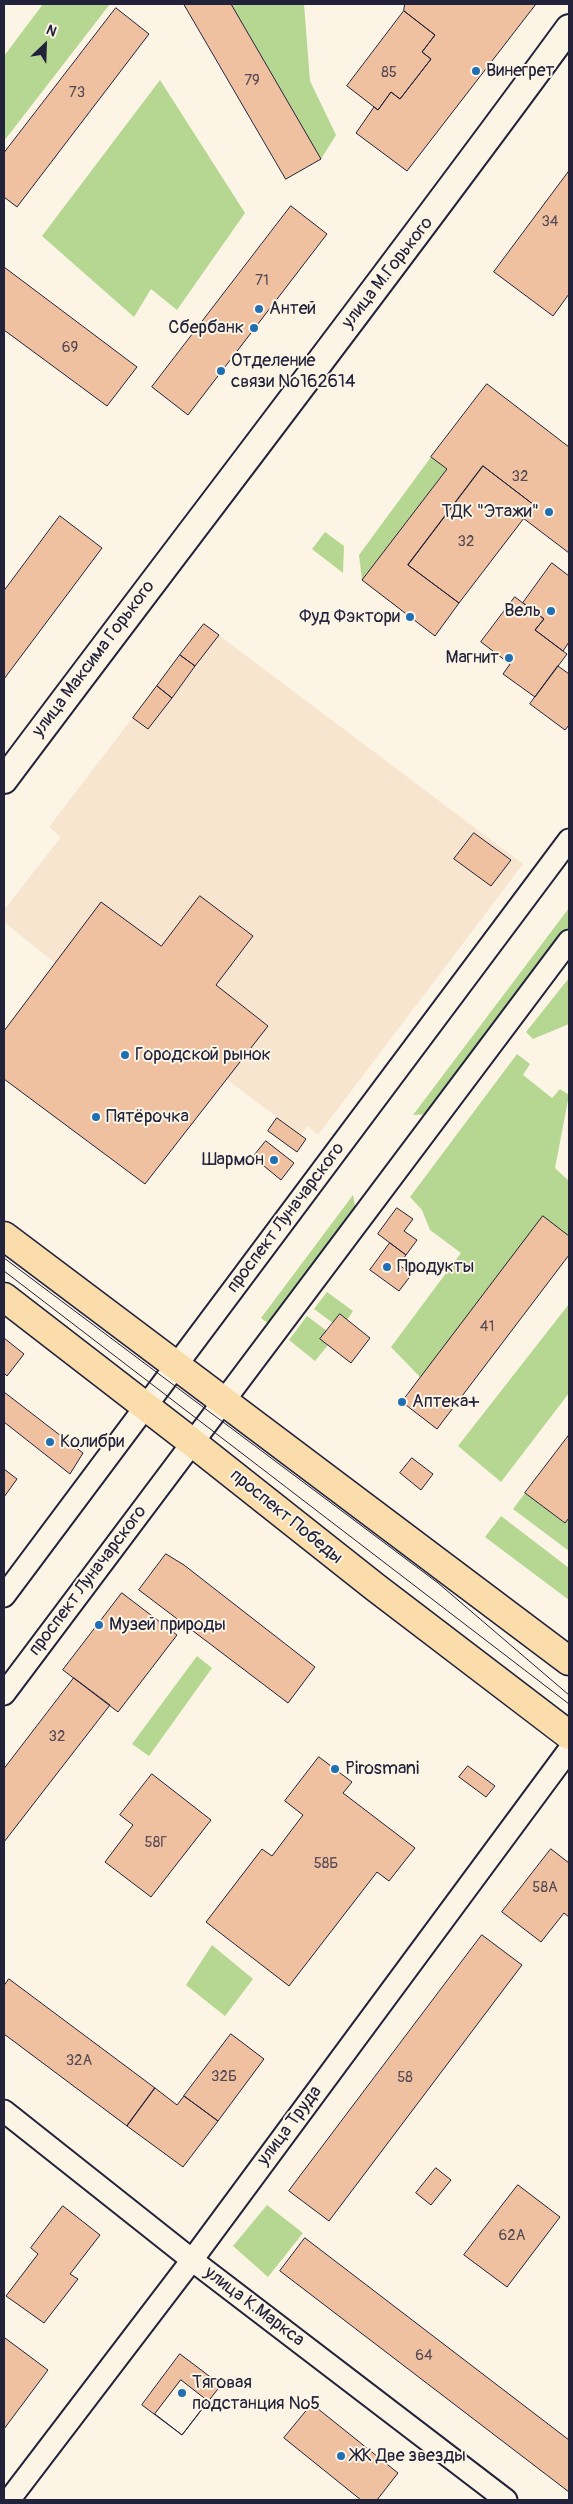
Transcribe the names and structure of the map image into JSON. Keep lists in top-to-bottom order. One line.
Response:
{"streets":{"main road":["проспект Победы"],"street":["улица М.Горького","улица Максима Горького","проспект Луначарского","улица Труда","улица К.Маркса"]},"crossings":[["улица М.Горького","улица Максима Горького"],["проспект Луначарского","проспект Победы"],["улица Труда","улица К.Маркса"]],"places":["Винегрет","Антей","Сбербанк","Отделение связи №162614","ТДК \"Этажи\"","Вель","Фуд Фэктори","Магнит","Городской рынок","Пятёрочка","Шармон","Продукты","Аптека+","Колибри","Музей природы","Pirosmani","Тяговая подстанция №5","ЖК Две звезды"],"house_numbers":["85","79","73","34","71","69","32","32","41","32","58Г","58Б","58А","32А","32Б","58","62А","64"],"north":"top right"}
